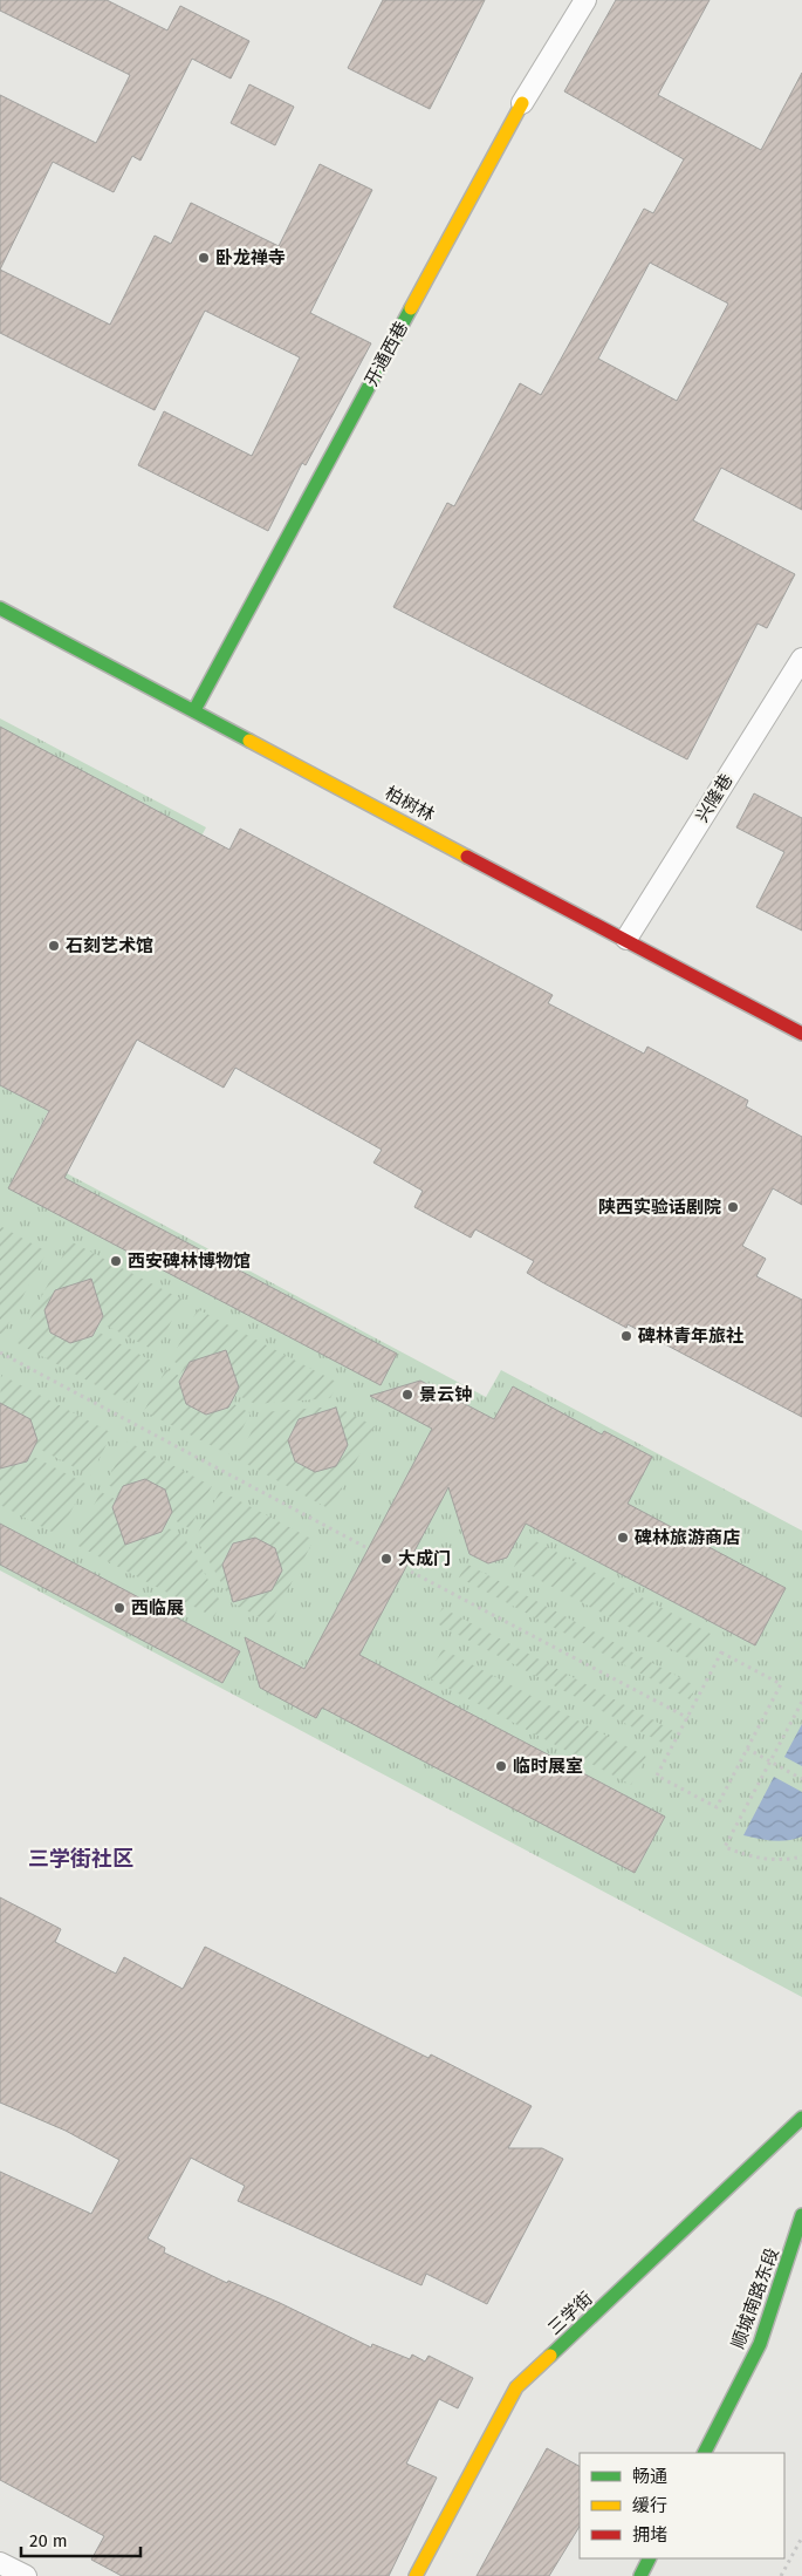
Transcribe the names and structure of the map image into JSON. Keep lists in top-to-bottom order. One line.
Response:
{"streets":{"street":["开通西巷","柏树林","顺城南路东段","三学街"],"lane":["兴隆巷"]},"crossings":[["开通西巷","柏树林"],["兴隆巷","柏树林"]],"districts":["三学街社区"],"places":["卧龙禅寺","石刻艺术馆","陕西实验话剧院","西安碑林博物馆","碑林青年旅社","景云钟","碑林旅游商店","大成门","西临展","临时展室"],"legend":["畅通","缓行","拥堵"],"scale_bar":"20 m"}
